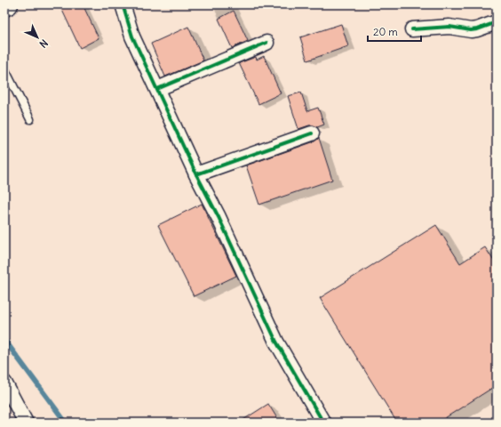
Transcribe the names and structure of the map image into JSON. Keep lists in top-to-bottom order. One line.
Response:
{"scale_bar":"20 m","north":"bottom right"}
